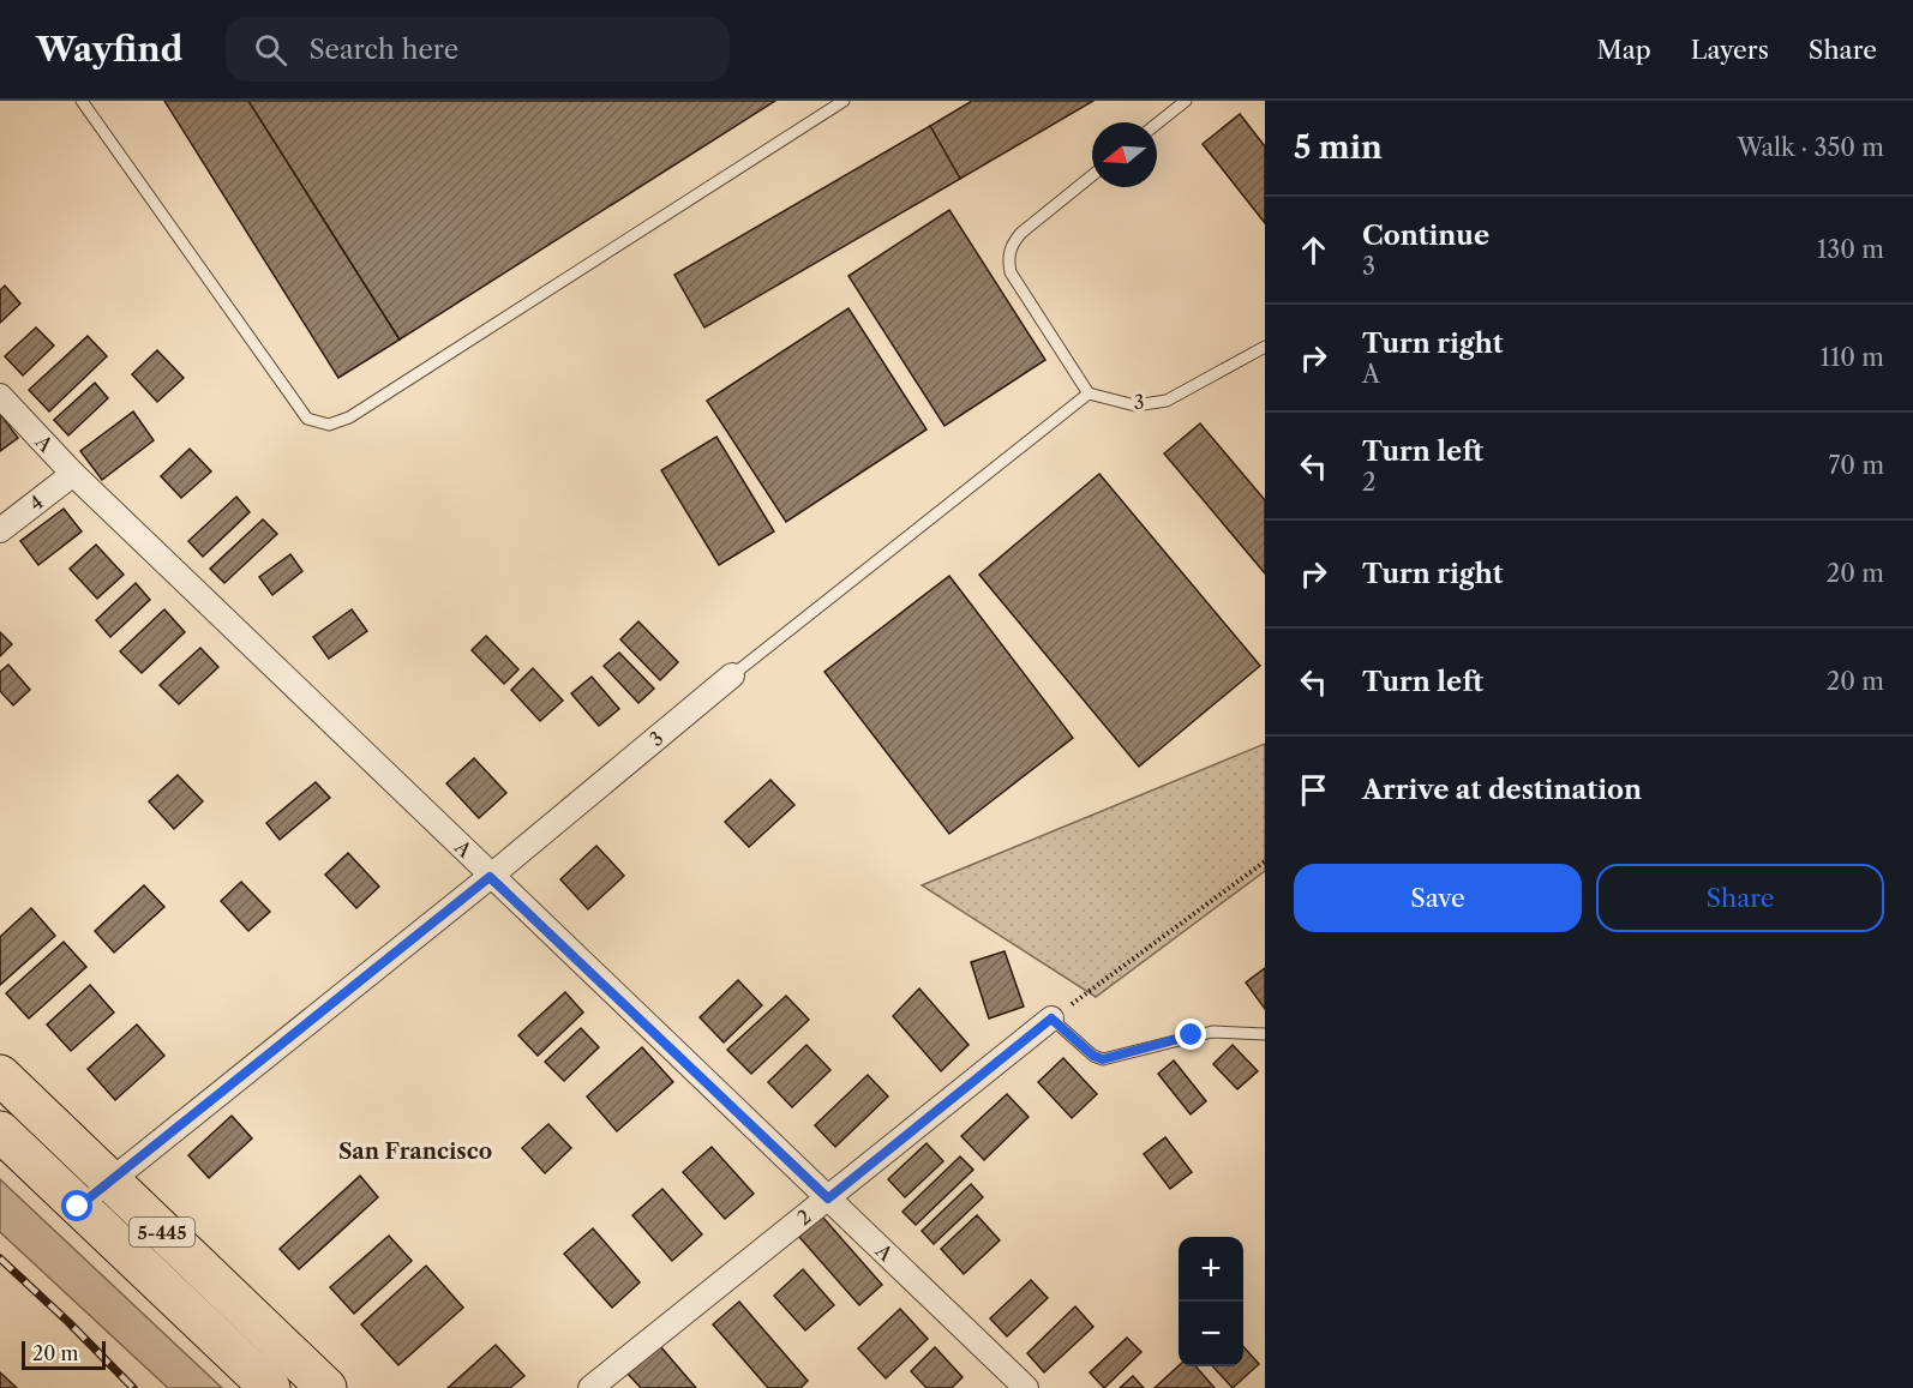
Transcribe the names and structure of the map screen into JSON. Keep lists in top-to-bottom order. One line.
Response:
{"streets":{"highway":["5-445"],"street":["3","A","4","2"]},"crossings":[["3","A"],["3","5-445"],["A","4"],["A","2"]],"districts":["San Francisco"],"scale_bar":"20 m","north":"left","page":{"header":"Wayfind","search":"Search here","nav":["Map","Layers","Share"],"heading":["5 min","Walk · 350 m"],"list":[["Continue","3","130 m"],["Turn right","A","110 m"],["Turn left","2","70 m"],["Turn right","20 m"],["Turn left","20 m"],"Arrive at destination"],"buttons":["Save","Share"],"map_buttons":["+","−"],"scale":"20 m"}}
